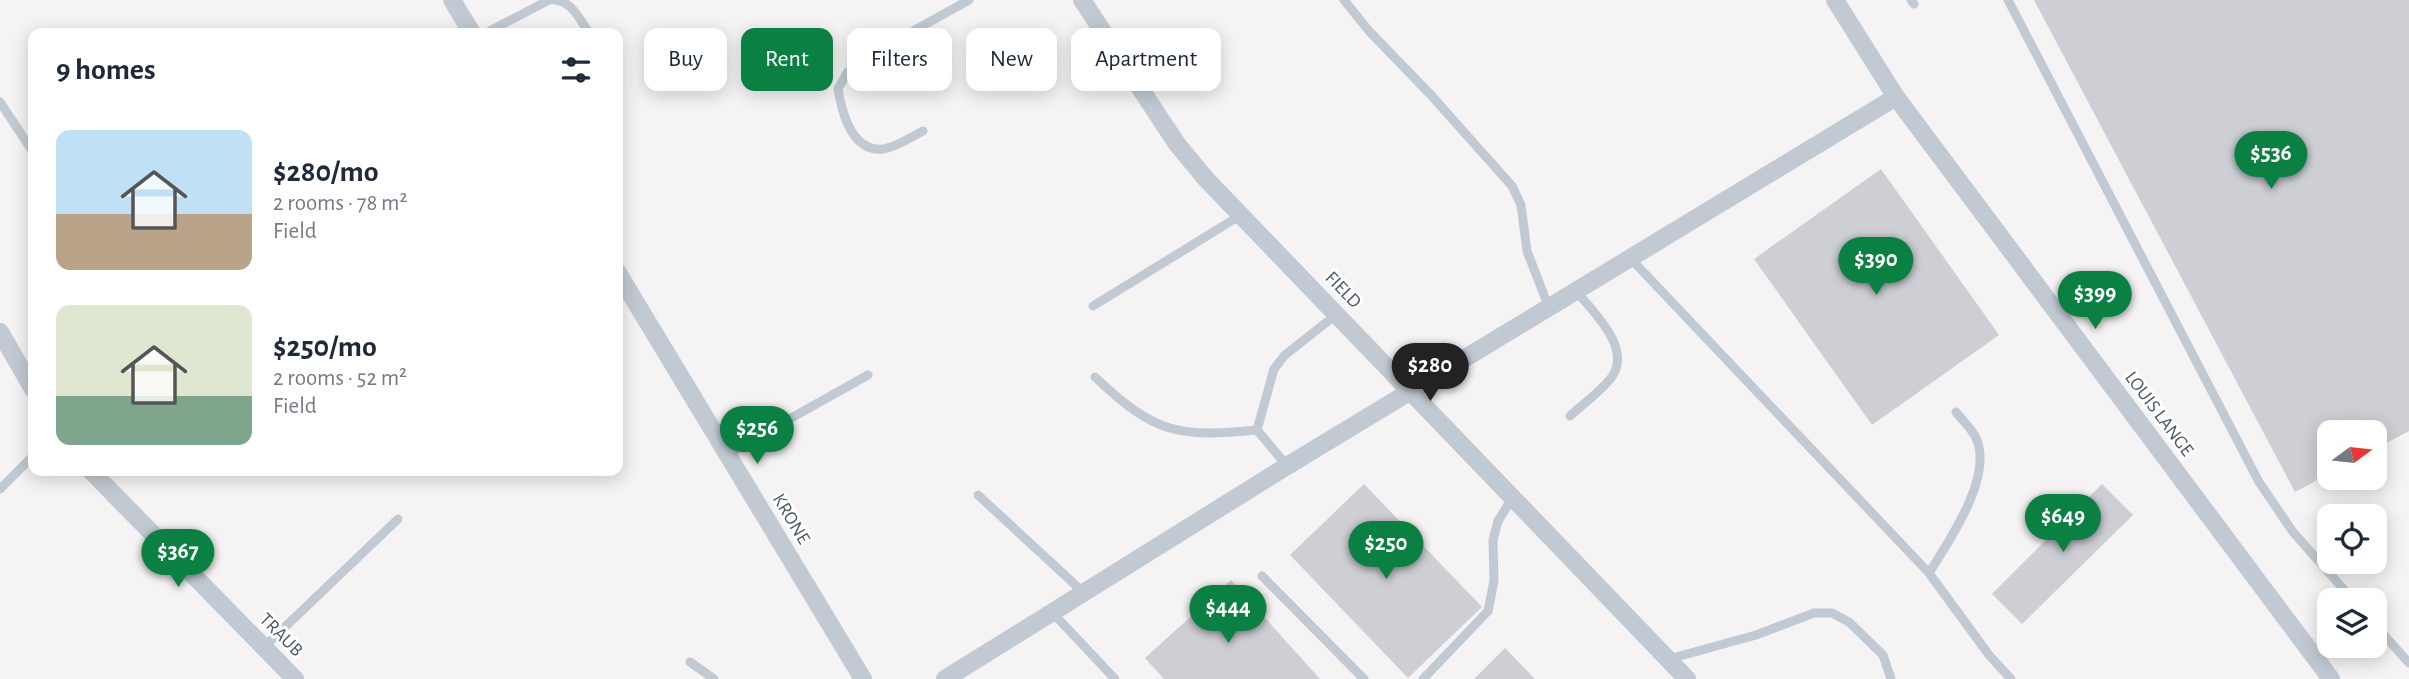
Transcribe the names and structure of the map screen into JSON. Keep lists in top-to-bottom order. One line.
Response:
{"streets":{"street":["FIELD","LOUIS LANGE","KRONE","TRAUB"]},"north":"right","page":{"chip":["Buy","Rent","Filters","New","Apartment"],"heading":"9 homes","list":[{"name":"$280/mo","note":"2 rooms · 78 m² · Field"},{"name":"$250/mo","note":"2 rooms · 52 m² · Field"}],"price":["$536","$390","$399","$280","$256","$649","$250","$367","$444"]}}
